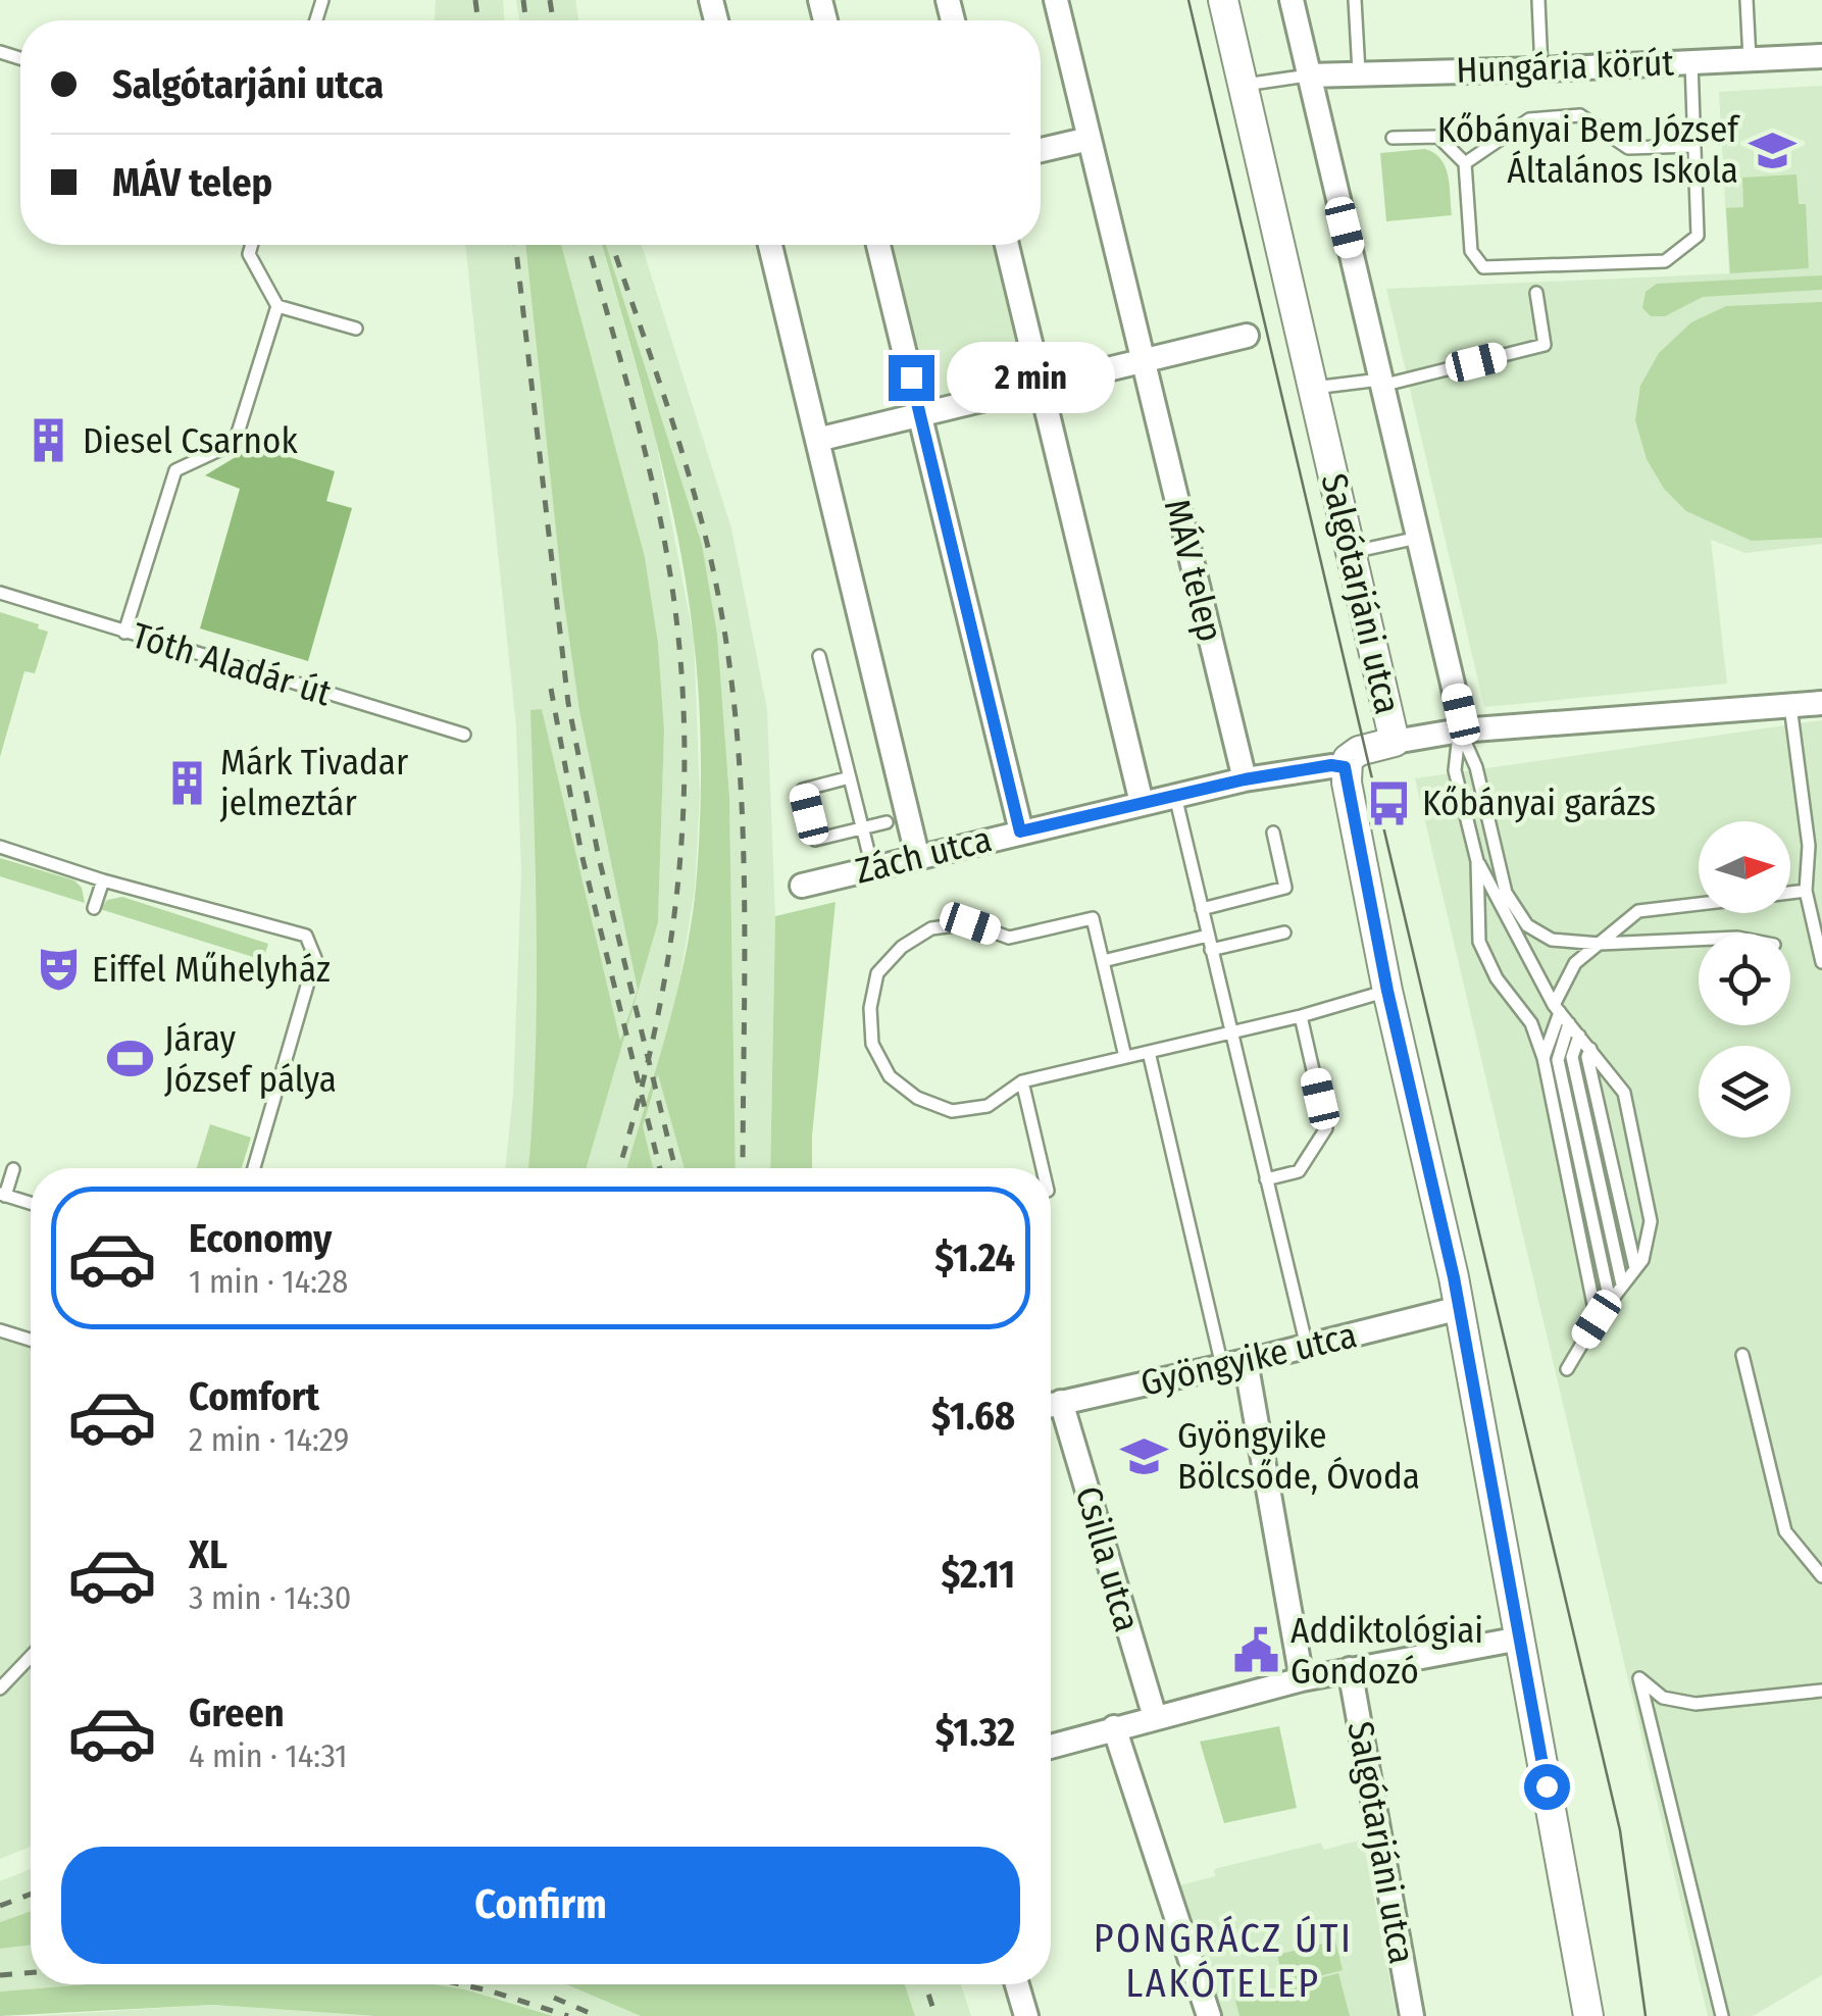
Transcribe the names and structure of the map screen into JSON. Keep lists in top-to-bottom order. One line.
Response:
{"streets":{"street":["Hungária körút","MÁV telep","Salgótarjáni utca","Zách utca","Gyöngyike utca","Csilla utca"],"lane":["Tóth Aladár út"]},"crossings":[["Hungária körút","Salgótarjáni utca"],["MÁV telep","Zách utca"],["Salgótarjáni utca","Zách utca"],["Salgótarjáni utca","Csilla utca"]],"districts":["PONGRÁCZ ÚTI LAKÓTELEP"],"places":{"school or university":["Kőbányai Bem József Általános Iskola","Gyöngyike Bölcsőde, Óvoda"],"building":["Diesel Csarnok","Márk Tivadar jelmeztár"],"bus stop":["Kőbányai garázs"],"theatre":["Eiffel Műhelyház"],"sports":["Járay József pálya"],"public building":["Addiktológiai Gondozó"]},"north":"right","page":{"banner":["Salgótarjáni utca","MÁV telep"],"bubble":"2 min","list":[{"name":"Economy","note":"1 min · 14:28","value":"$1.24"},{"name":"Comfort","note":"2 min · 14:29","value":"$1.68"},{"name":"XL","note":"3 min · 14:30","value":"$2.11"},{"name":"Green","note":"4 min · 14:31","value":"$1.32"}],"buttons":"Confirm"}}
